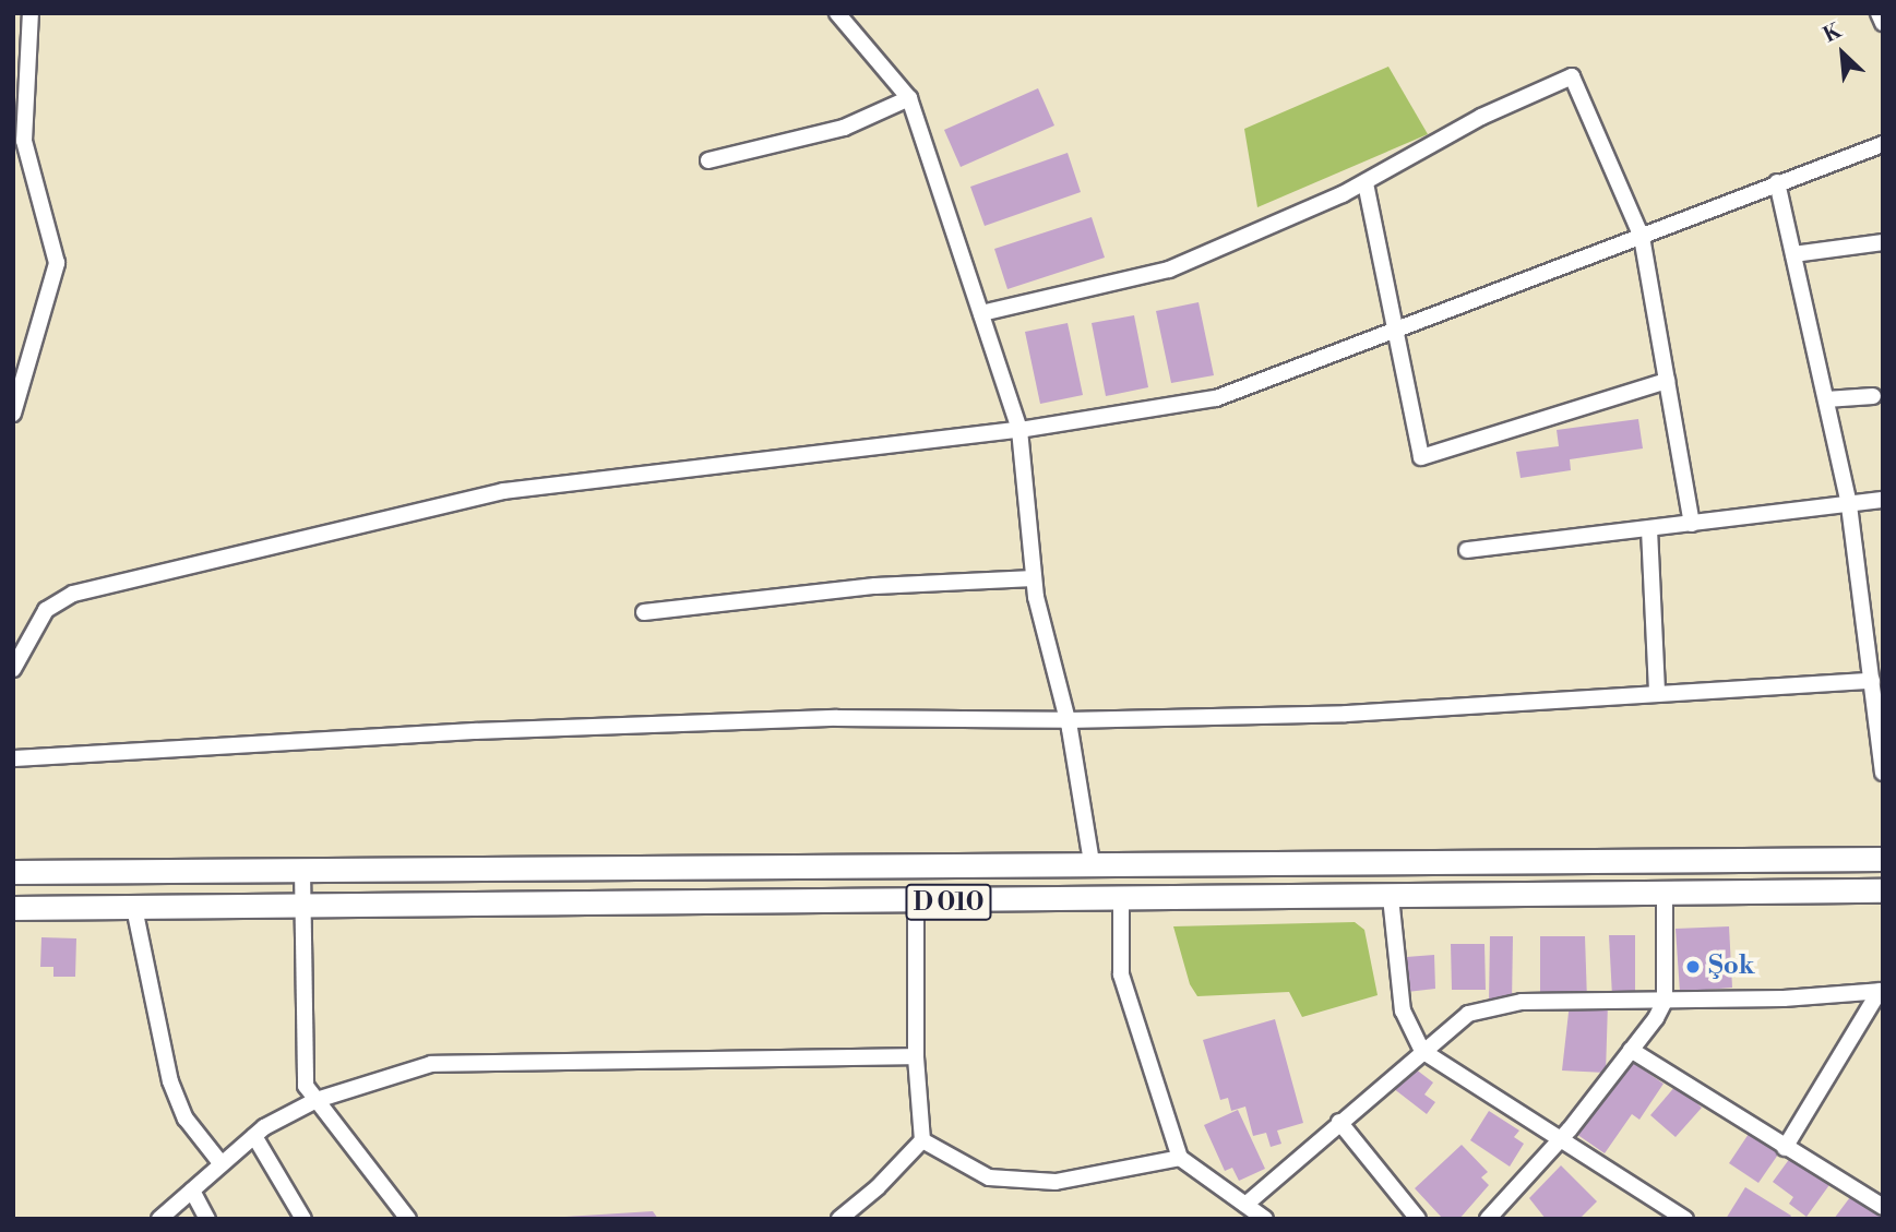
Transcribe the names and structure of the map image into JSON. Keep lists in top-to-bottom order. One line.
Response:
{"streets":{"highway":["D 010"]},"places":["Şok"],"north":"top left"}
